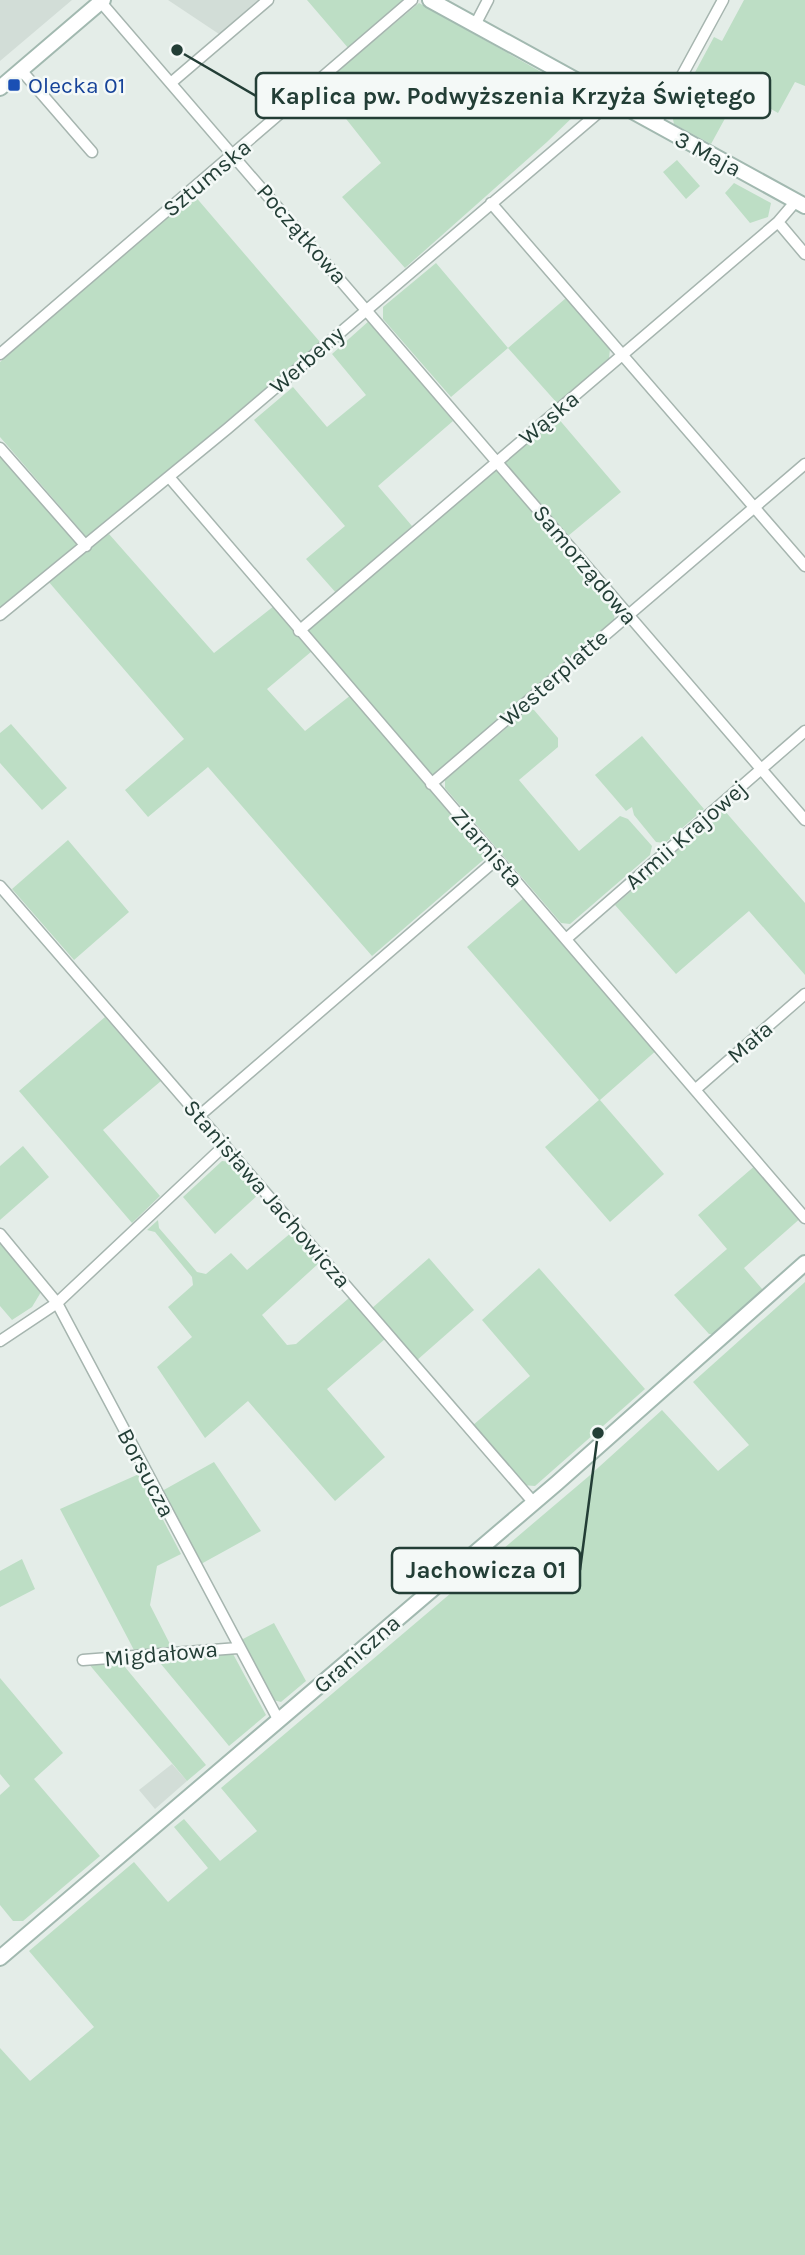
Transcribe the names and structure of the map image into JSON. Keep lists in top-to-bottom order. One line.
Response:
{"streets":{"street":["3 Maja","Sztumska","Początkowa","Werbeny","Wąska","Samorządowa","Westerplatte","Armii Krajowej","Ziarnista","Mała","Stanisława Jachowicza","Borsucza","Migdałowa","Graniczna"]},"crossings":[["3 Maja","Werbeny"],["3 Maja","Wąska"],["Sztumska","Początkowa"],["Początkowa","Werbeny"],["Początkowa","Samorządowa"],["Werbeny","Samorządowa"],["Werbeny","Ziarnista"],["Wąska","Samorządowa"],["Wąska","Ziarnista"],["Samorządowa","Westerplatte"],["Samorządowa","Armii Krajowej"],["Westerplatte","Ziarnista"],["Armii Krajowej","Ziarnista"],["Ziarnista","Mała"],["Stanisława Jachowicza","Graniczna"],["Borsucza","Migdałowa"],["Borsucza","Graniczna"]],"places":{"other":["Kaplica pw. Podwyższenia Krzyża Świętego","Jachowicza 01"],"transit":["Olecka 01"]}}
